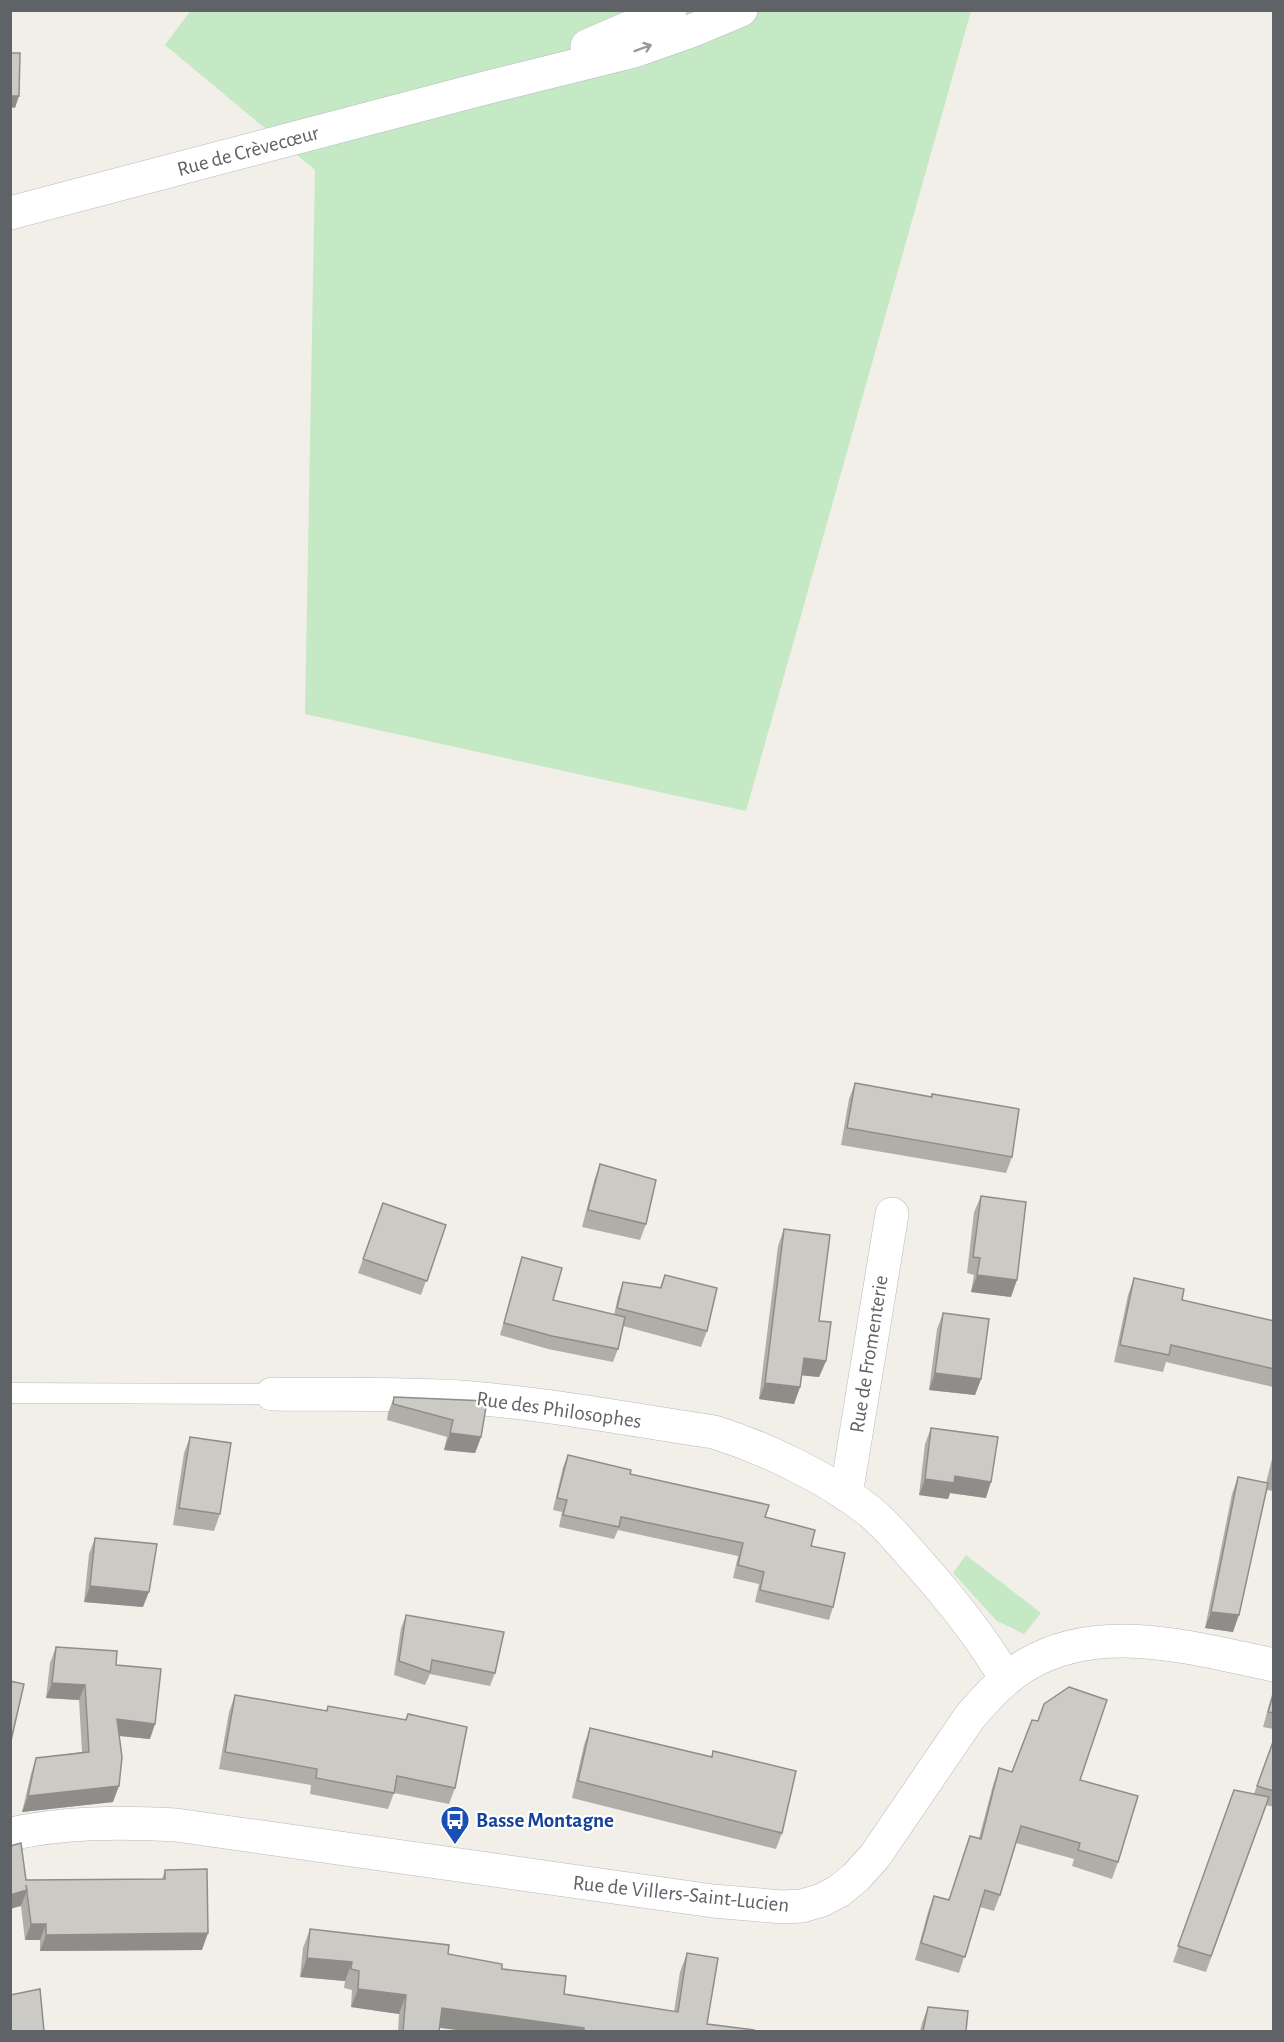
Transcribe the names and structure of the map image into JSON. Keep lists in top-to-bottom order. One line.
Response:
{"streets":{"street":["Rue de Crèvecœur","Rue de Fromenterie","Rue des Philosophes","Rue de Villers-Saint-Lucien"]},"crossings":[["Rue de Fromenterie","Rue des Philosophes"],["Rue des Philosophes","Rue de Villers-Saint-Lucien"]],"places":{"bus stop":["Basse Montagne"]}}
